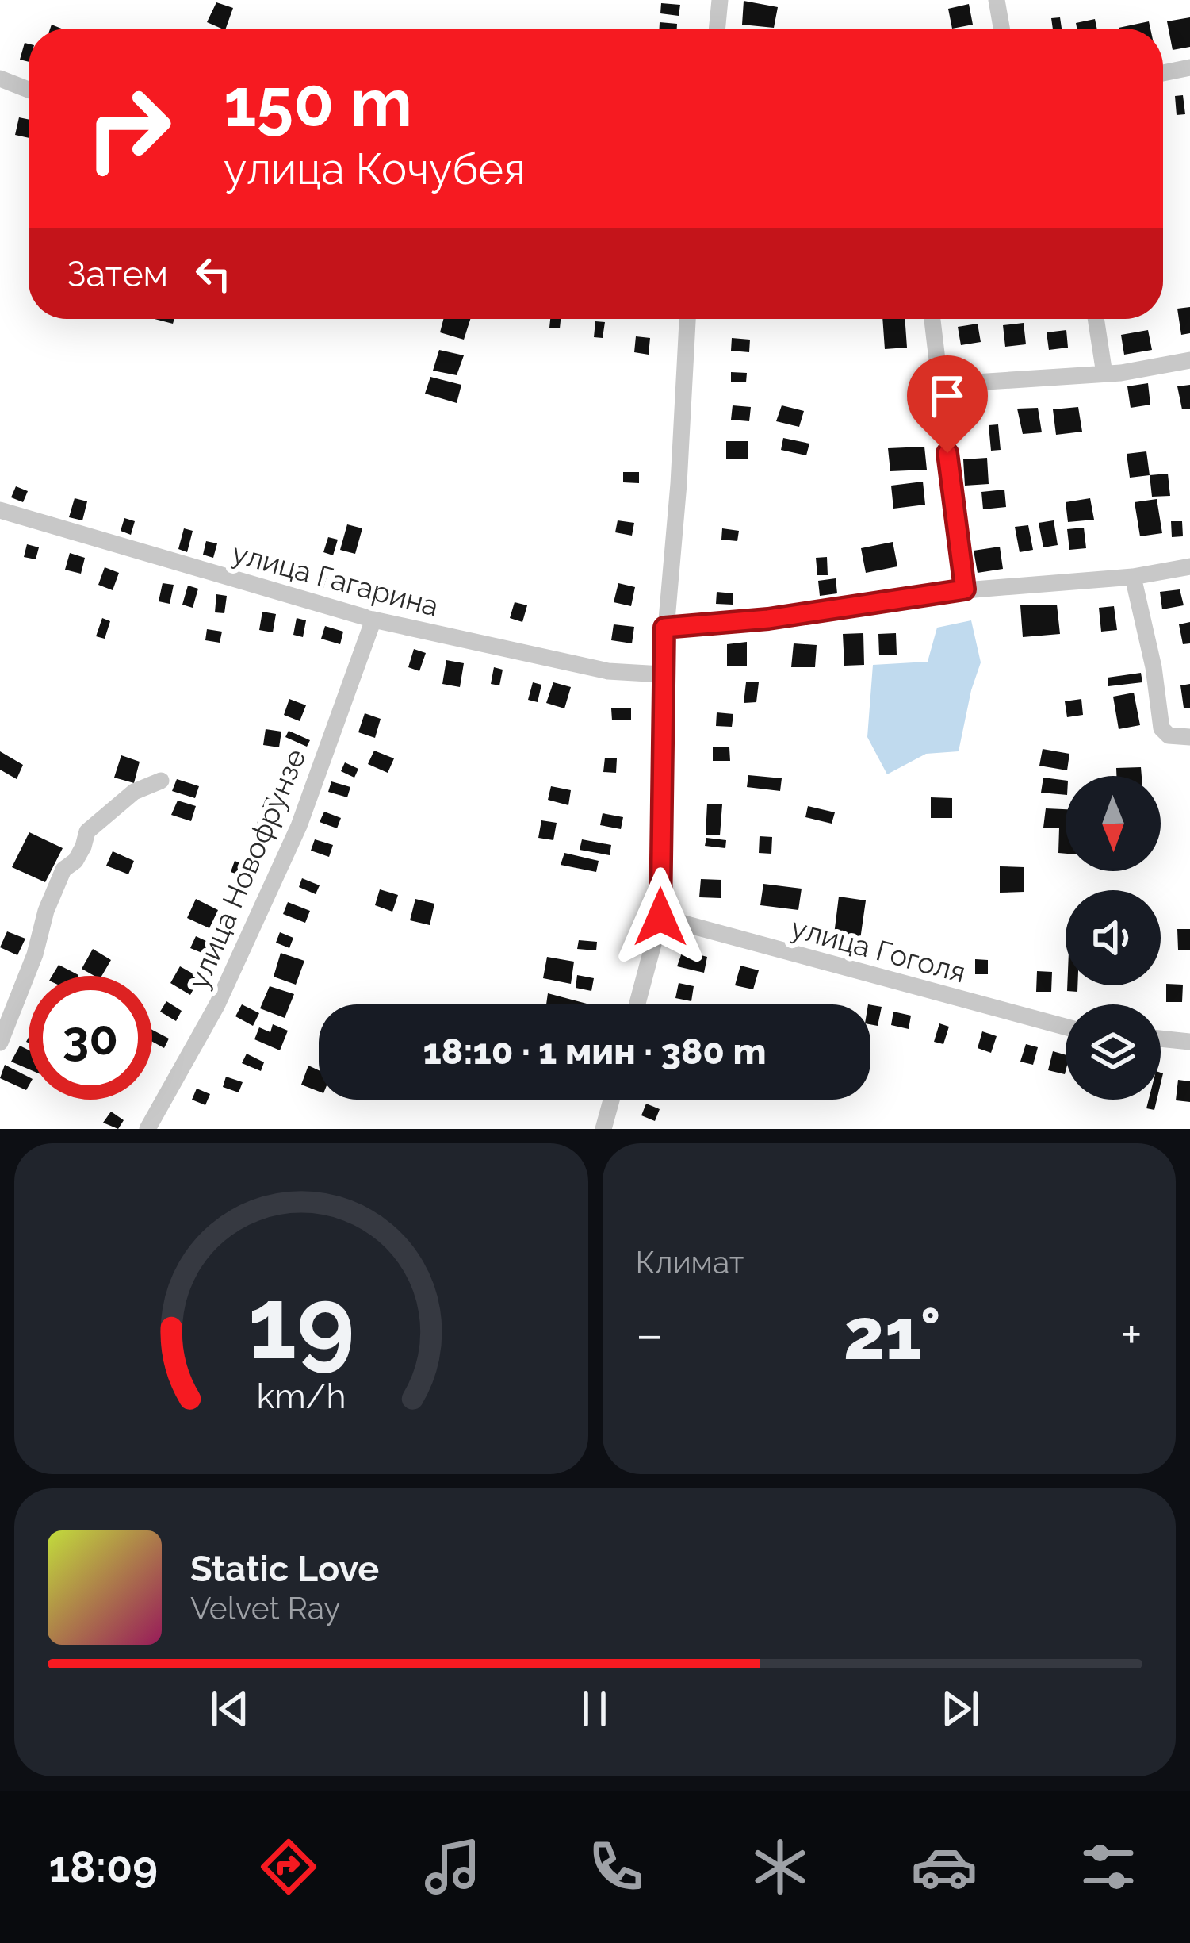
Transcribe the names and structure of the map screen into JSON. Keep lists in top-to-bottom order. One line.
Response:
{"streets":{"street":["улица Гагарина","улица Новофрунзе","улица Гоголя"]},"crossings":[["улица Гагарина","улица Новофрунзе"]],"north":"bottom","page":{"turn":["150 m","улица Кочубея"],"then":"Затем","limit":"30","trip":"18:10 · 1 мин · 380 m","tile":"Климат","heat":["−","21°","+"],"song":["Static Love","Velvet Ray"],"tabs":"18:09","gauge":["19","km/h"]}}
